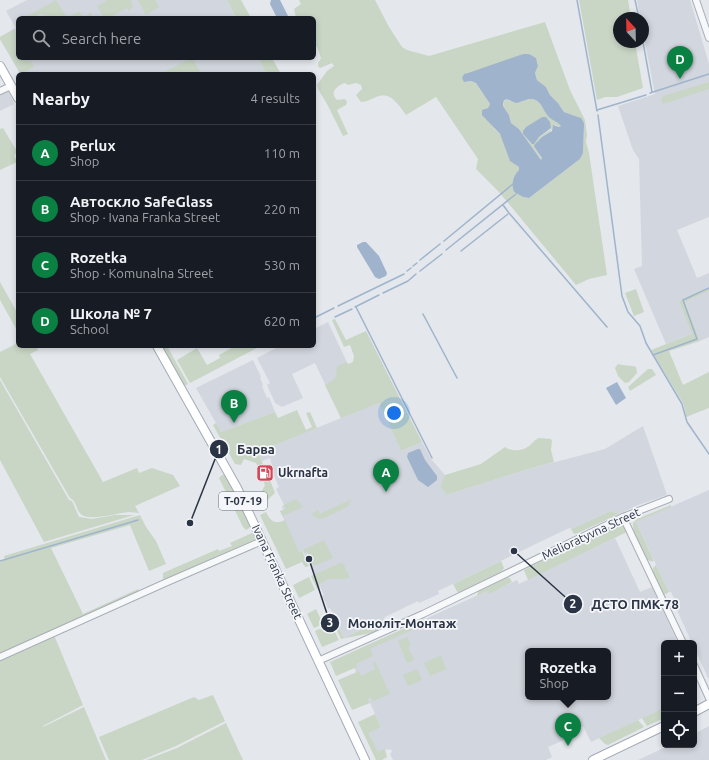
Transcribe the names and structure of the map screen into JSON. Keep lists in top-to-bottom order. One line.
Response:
{"streets":{"main road":["Т-07-19","Ivana Franka Street"],"street":["Melioratyvna Street"]},"crossings":[["Melioratyvna Street","Ivana Franka Street"]],"places":{"fuel station":["Ukrnafta"],"other":["Барва","ДСТО ПМК-78","Моноліт-Монтаж"]},"north":"top","page":{"search":"Search here","pins":["D","B","A","C"],"heading":["Nearby","4 results"],"list":[{"mark":"A","name":"Perlux","note":"Shop","value":"110 m"},{"mark":"B","name":"Автоскло SafeGlass","note":"Shop · Ivana Franka Street","value":"220 m"},{"mark":"C","name":"Rozetka","note":"Shop · Komunalna Street","value":"530 m"},{"mark":"D","name":"Школа № 7","note":"School","value":"620 m"}],"map_buttons":["+","−"],"popup":["Rozetka","Shop"]}}
